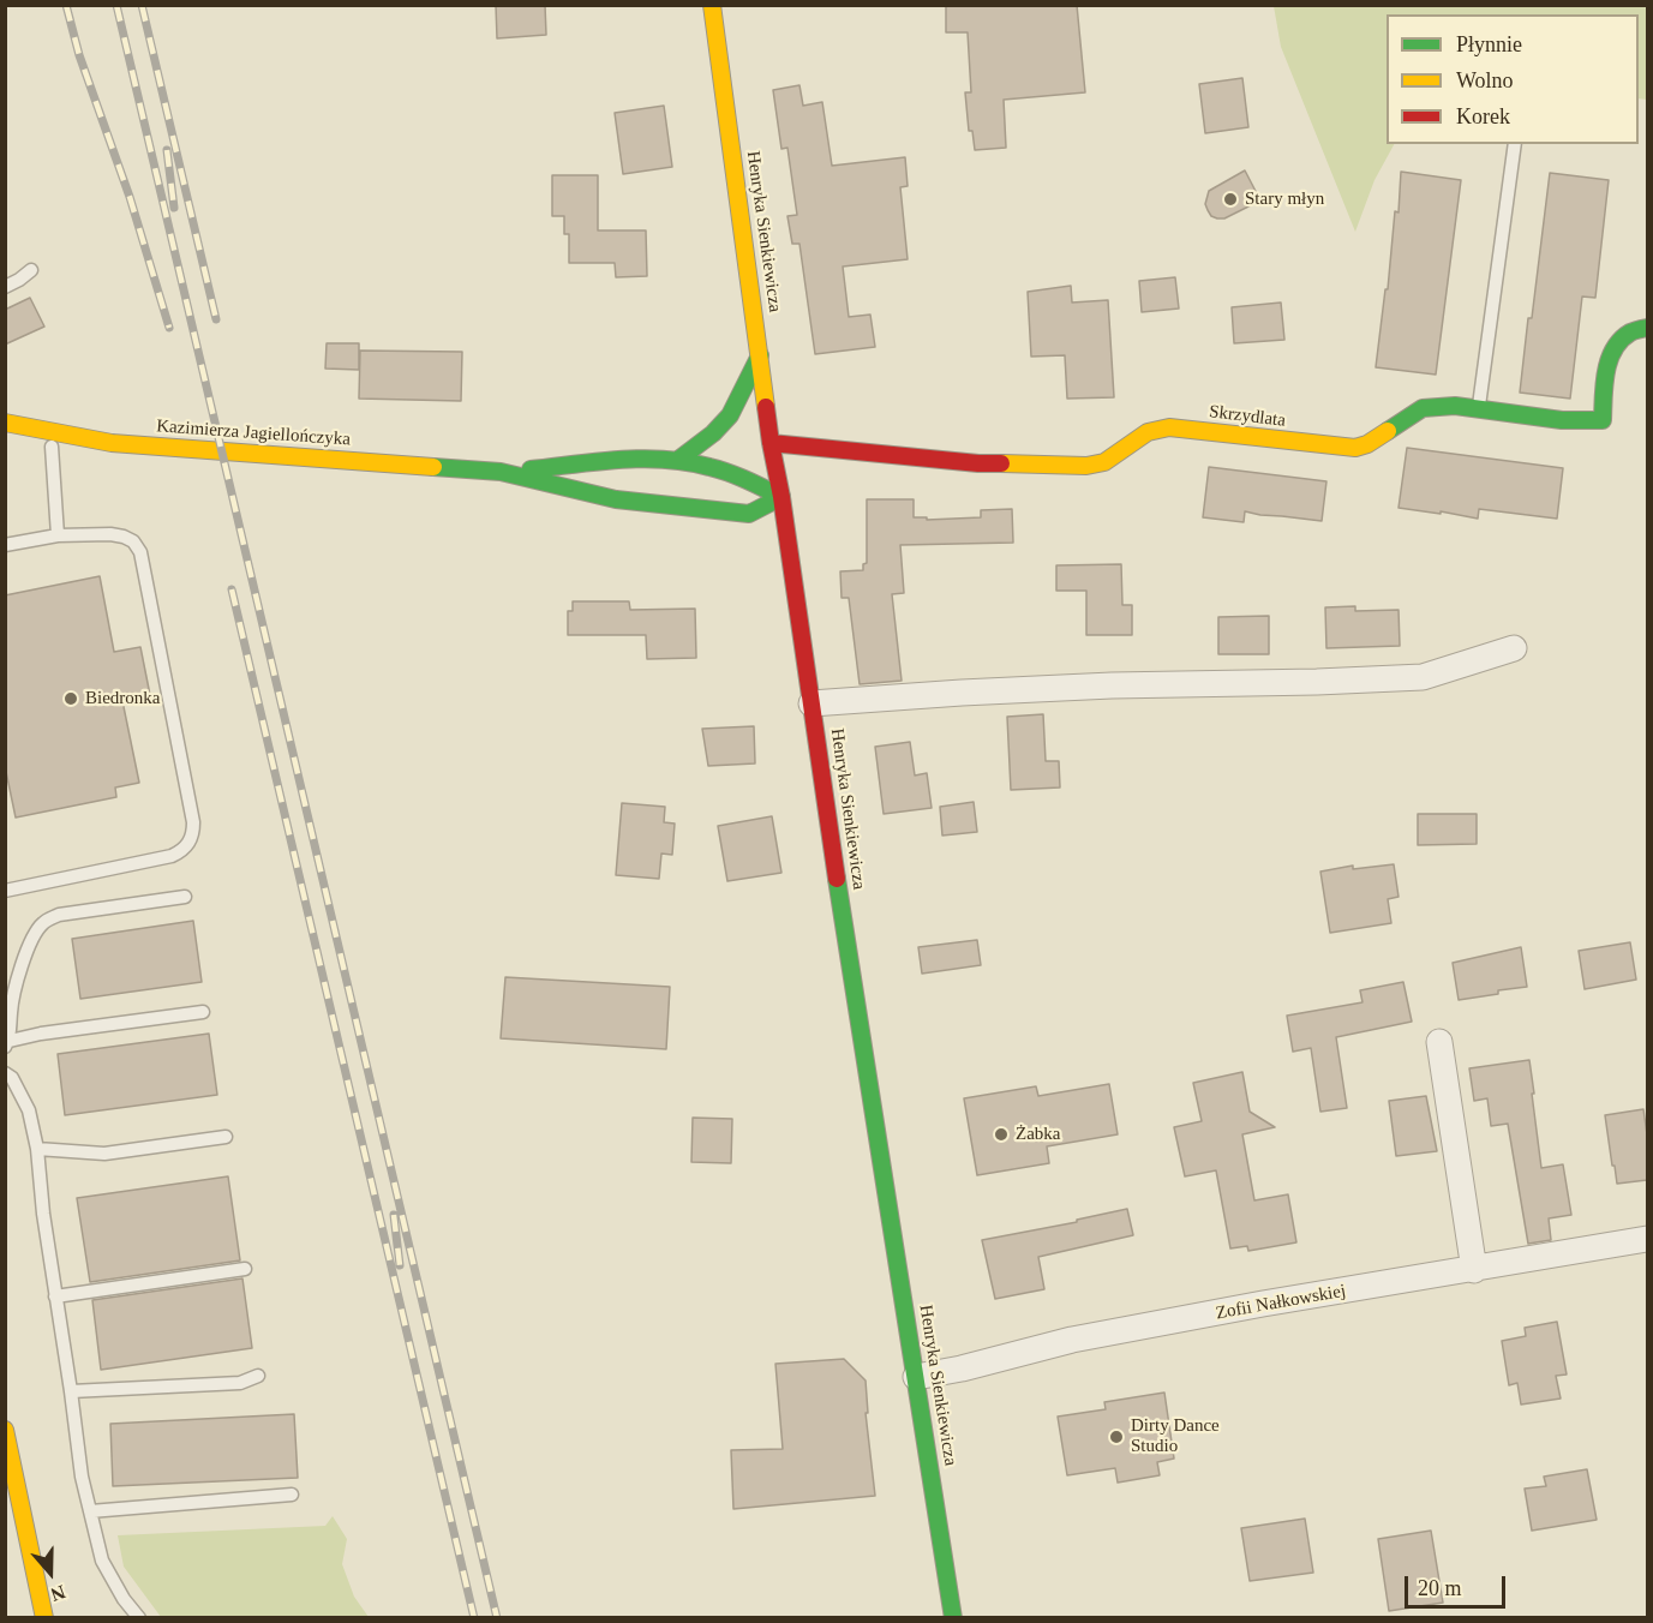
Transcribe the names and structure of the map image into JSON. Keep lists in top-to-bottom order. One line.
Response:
{"streets":{"street":["Henryka Sienkiewicza","Skrzydlata","Kazimierza Jagiellończyka","Zofii Nałkowskiej"]},"crossings":[["Henryka Sienkiewicza","Skrzydlata"],["Henryka Sienkiewicza","Kazimierza Jagiellończyka"],["Henryka Sienkiewicza","Zofii Nałkowskiej"]],"places":["Stary młyn","Biedronka","Żabka","Dirty Dance Studio"],"legend":["Płynnie","Wolno","Korek"],"scale_bar":"20 m","north":"bottom"}
